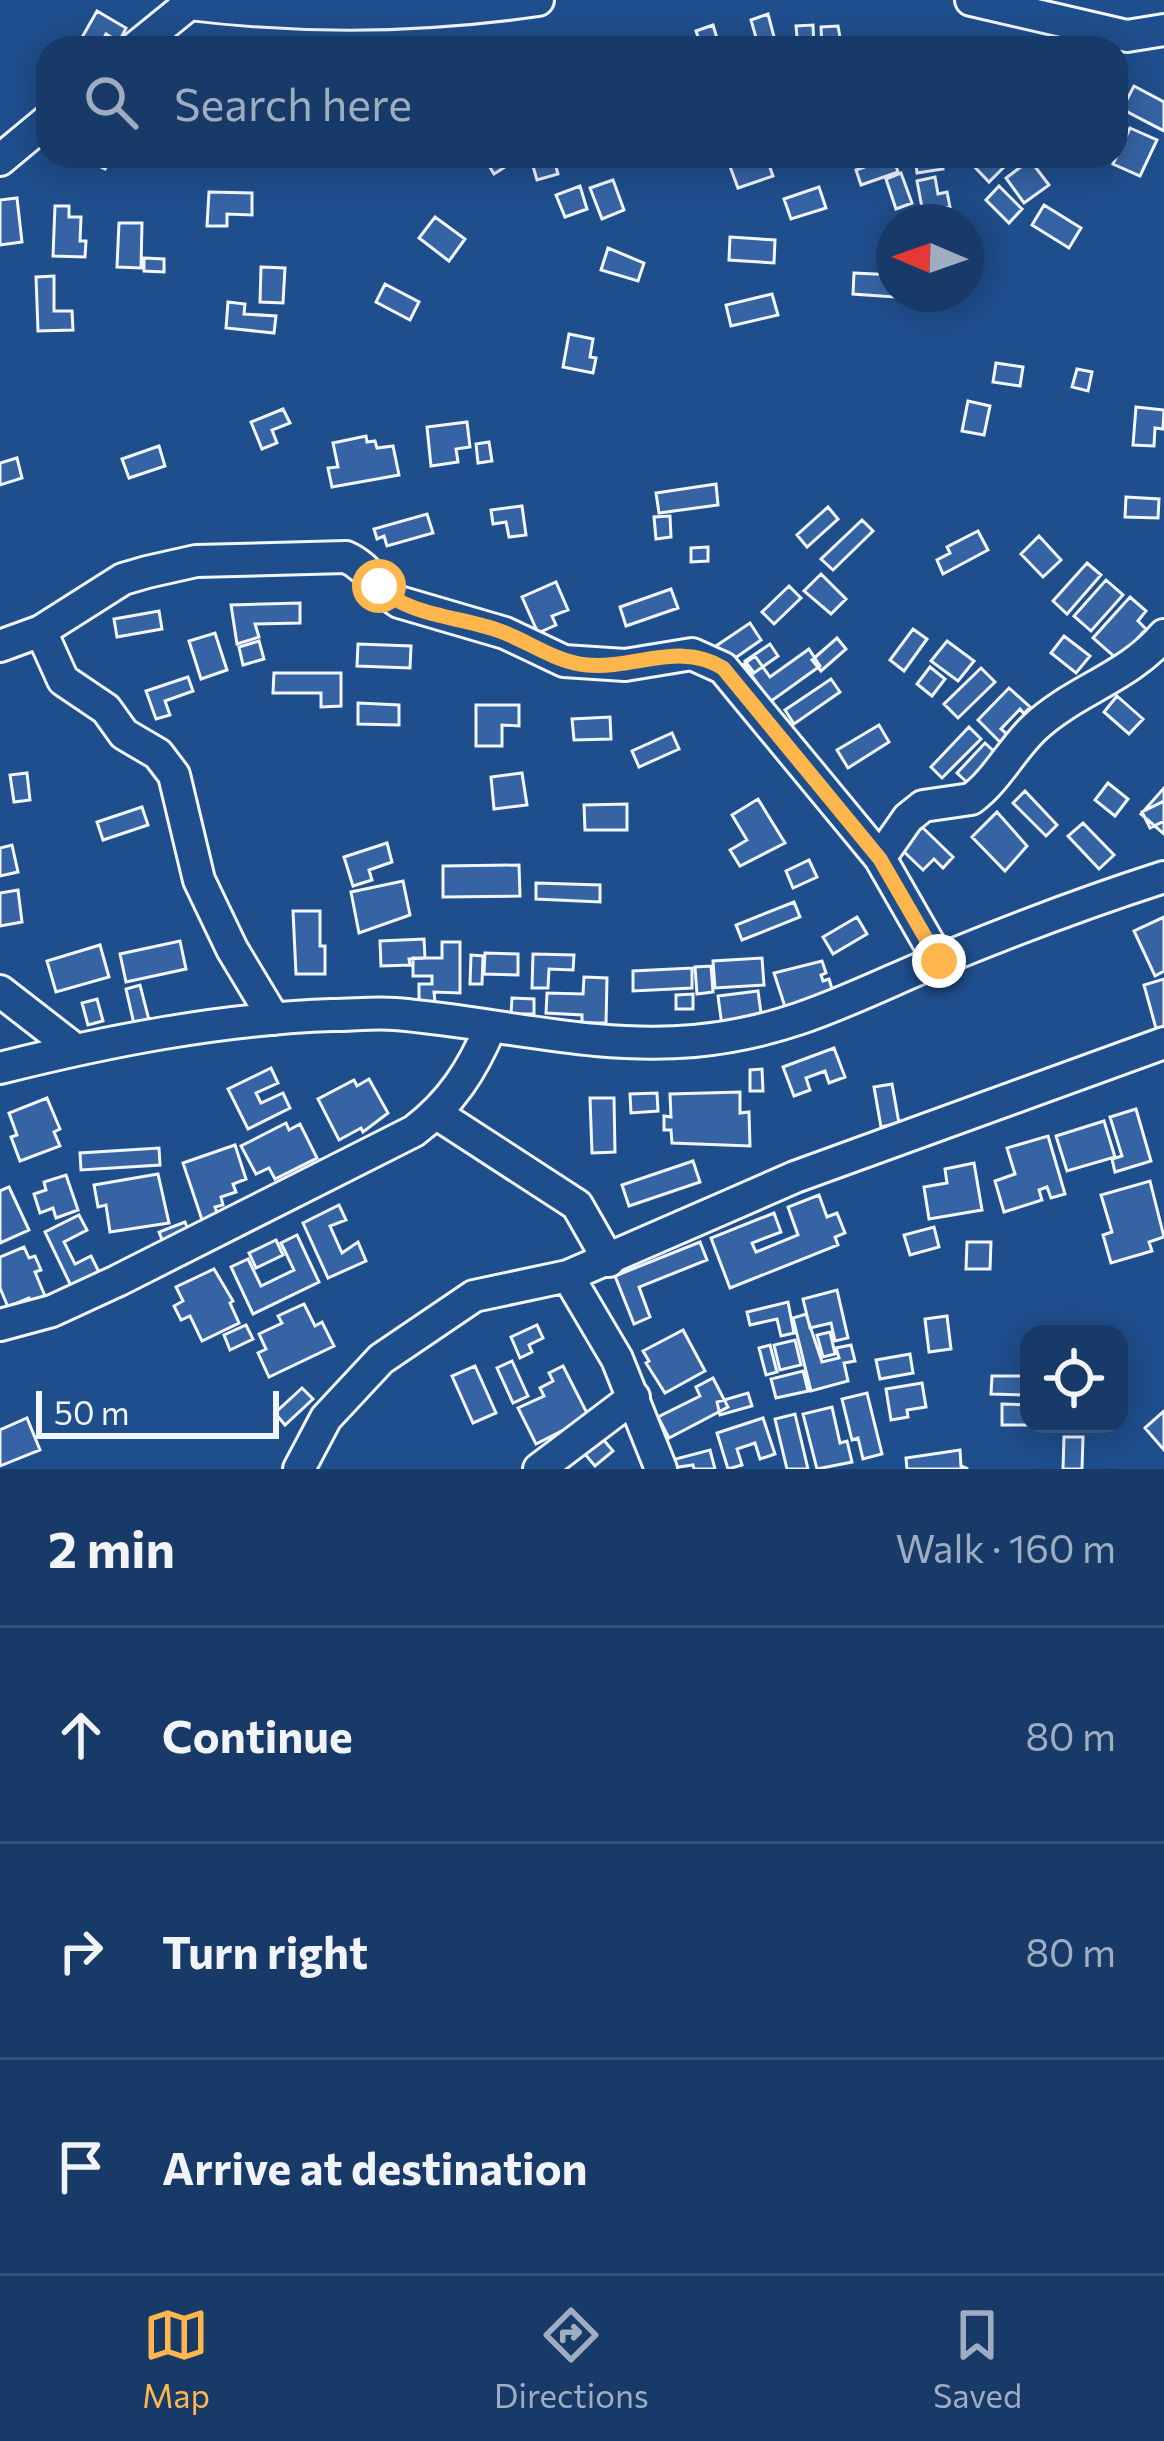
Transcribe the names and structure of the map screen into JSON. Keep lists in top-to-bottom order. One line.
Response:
{"scale_bar":"50 m","north":"left","page":{"search":"Search here","scale":"50 m","heading":["2 min","Walk · 160 m"],"list":[["Continue","80 m"],["Turn right","80 m"],"Arrive at destination"],"nav":["Map","Directions","Saved"]}}
